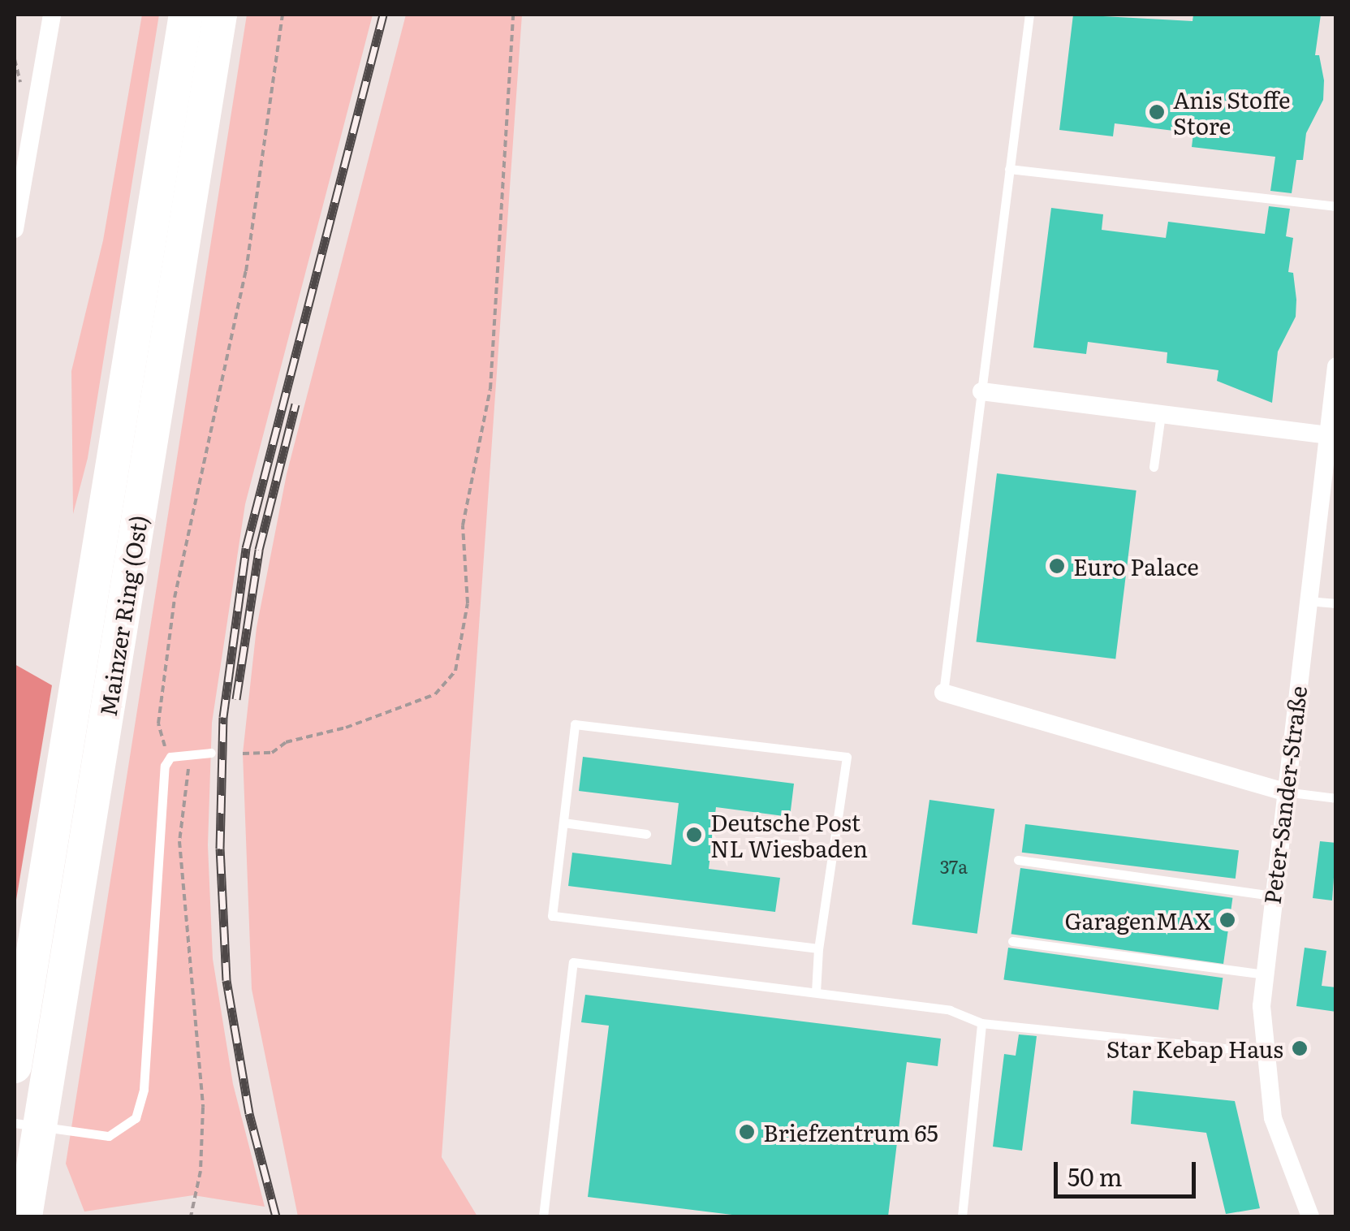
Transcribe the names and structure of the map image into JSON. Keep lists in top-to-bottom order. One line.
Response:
{"streets":{"highway":["Mainzer Ring (Ost)"],"street":["Peter-Sander-Straße"]},"places":["Anis Stoffe Store","Euro Palace","Deutsche Post NL Wiesbaden","GaragenMAX","Star Kebap Haus","Briefzentrum 65"],"house_numbers":["37a"],"scale_bar":"50 m"}
